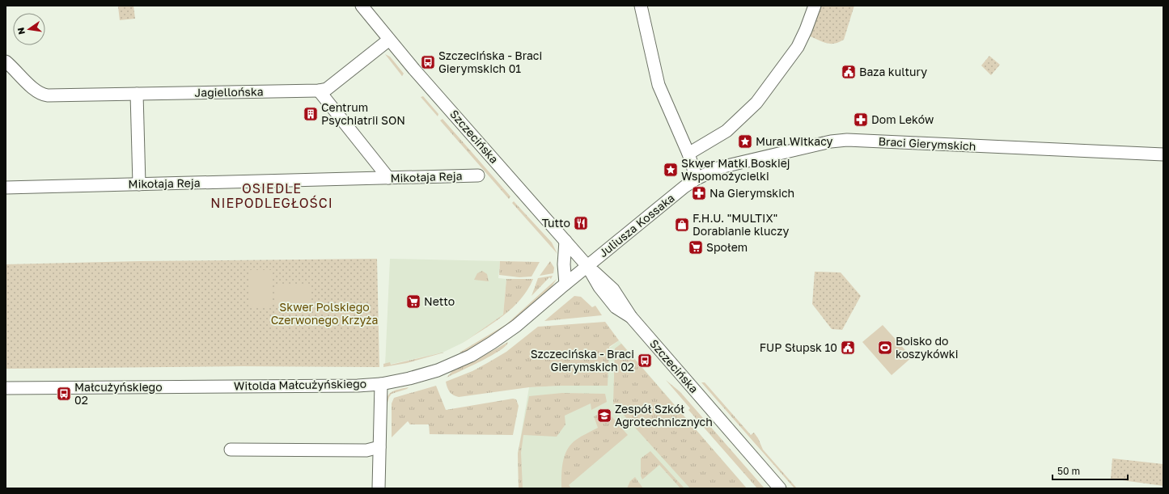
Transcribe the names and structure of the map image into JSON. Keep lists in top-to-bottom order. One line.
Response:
{"streets":{"street":["Jagiellońska","Szczecińska","Braci Gierymskich","Mikołaja Reja","Juliusza Kossaka","Witolda Małcużyńskiego"]},"crossings":[["Jagiellońska","Szczecińska"],["Szczecińska","Juliusza Kossaka"],["Szczecińska","Witolda Małcużyńskiego"],["Braci Gierymskich","Juliusza Kossaka"],["Juliusza Kossaka","Witolda Małcużyńskiego"]],"districts":["OSIEDLE NIEPODLEGŁOŚCI"],"parks":["Skwer Polskiego Czerwonego Krzyża"],"places":{"bus stop":["Szczecińska - Braci Gierymskich 01","Szczecińska - Braci Gierymskich 02","Małcużyńskiego 02"],"public building":["Baza kultury","FUP Słupsk 10"],"building":["Centrum Psychiatrii SON"],"pharmacy":["Dom Leków","Na Gierymskich"],"place":["Mural Witkacy","Skwer Matki Boskiej Wspomożycielki"],"restaurant":["Tutto"],"shop":["F.H.U. \"MULTIX\" Dorabianie kluczy"],"supermarket":["Społem","Netto"],"sports":["Boisko do koszykówki"],"school or university":["Zespół Szkół Agrotechnicznych"]},"scale_bar":"50 m","north":"left"}
